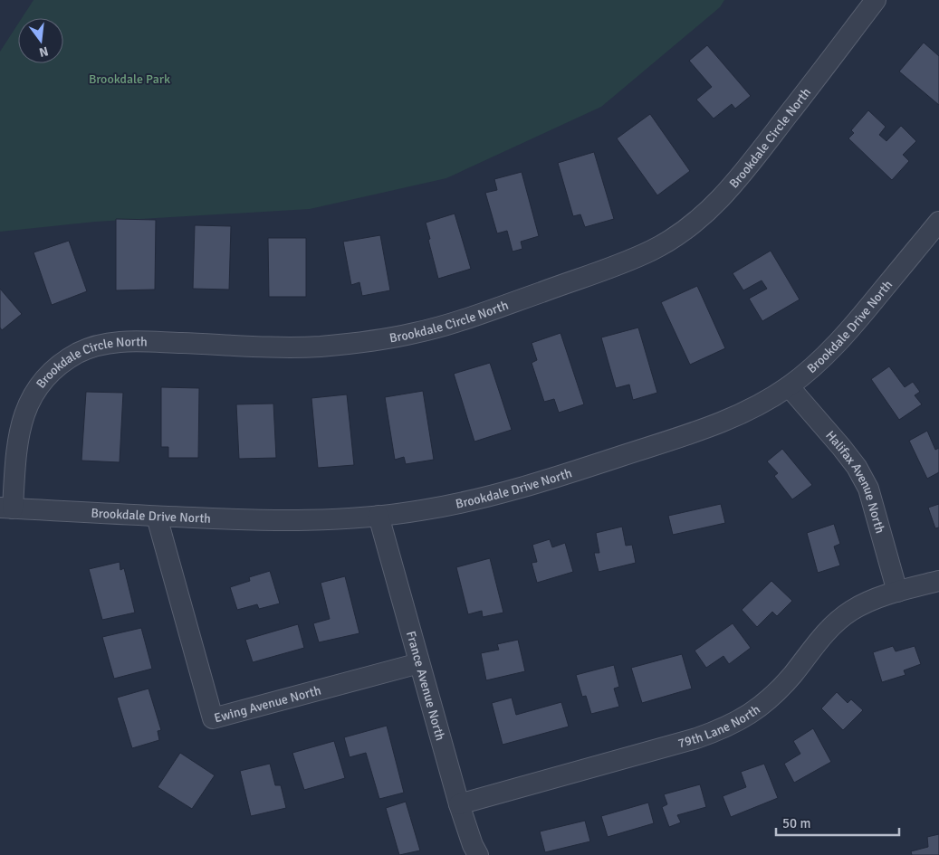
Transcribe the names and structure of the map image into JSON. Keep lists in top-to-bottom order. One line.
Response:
{"streets":{"street":["Brookdale Circle North","Brookdale Drive North","Halifax Avenue North","France Avenue North","Ewing Avenue North","79th Lane North"]},"crossings":[["Brookdale Circle North","Brookdale Drive North"],["Brookdale Drive North","Halifax Avenue North"],["Brookdale Drive North","France Avenue North"],["Brookdale Drive North","Ewing Avenue North"],["Halifax Avenue North","79th Lane North"],["France Avenue North","Ewing Avenue North"],["France Avenue North","79th Lane North"]],"parks":["Brookdale Park"],"scale_bar":"50 m","north":"bottom"}
